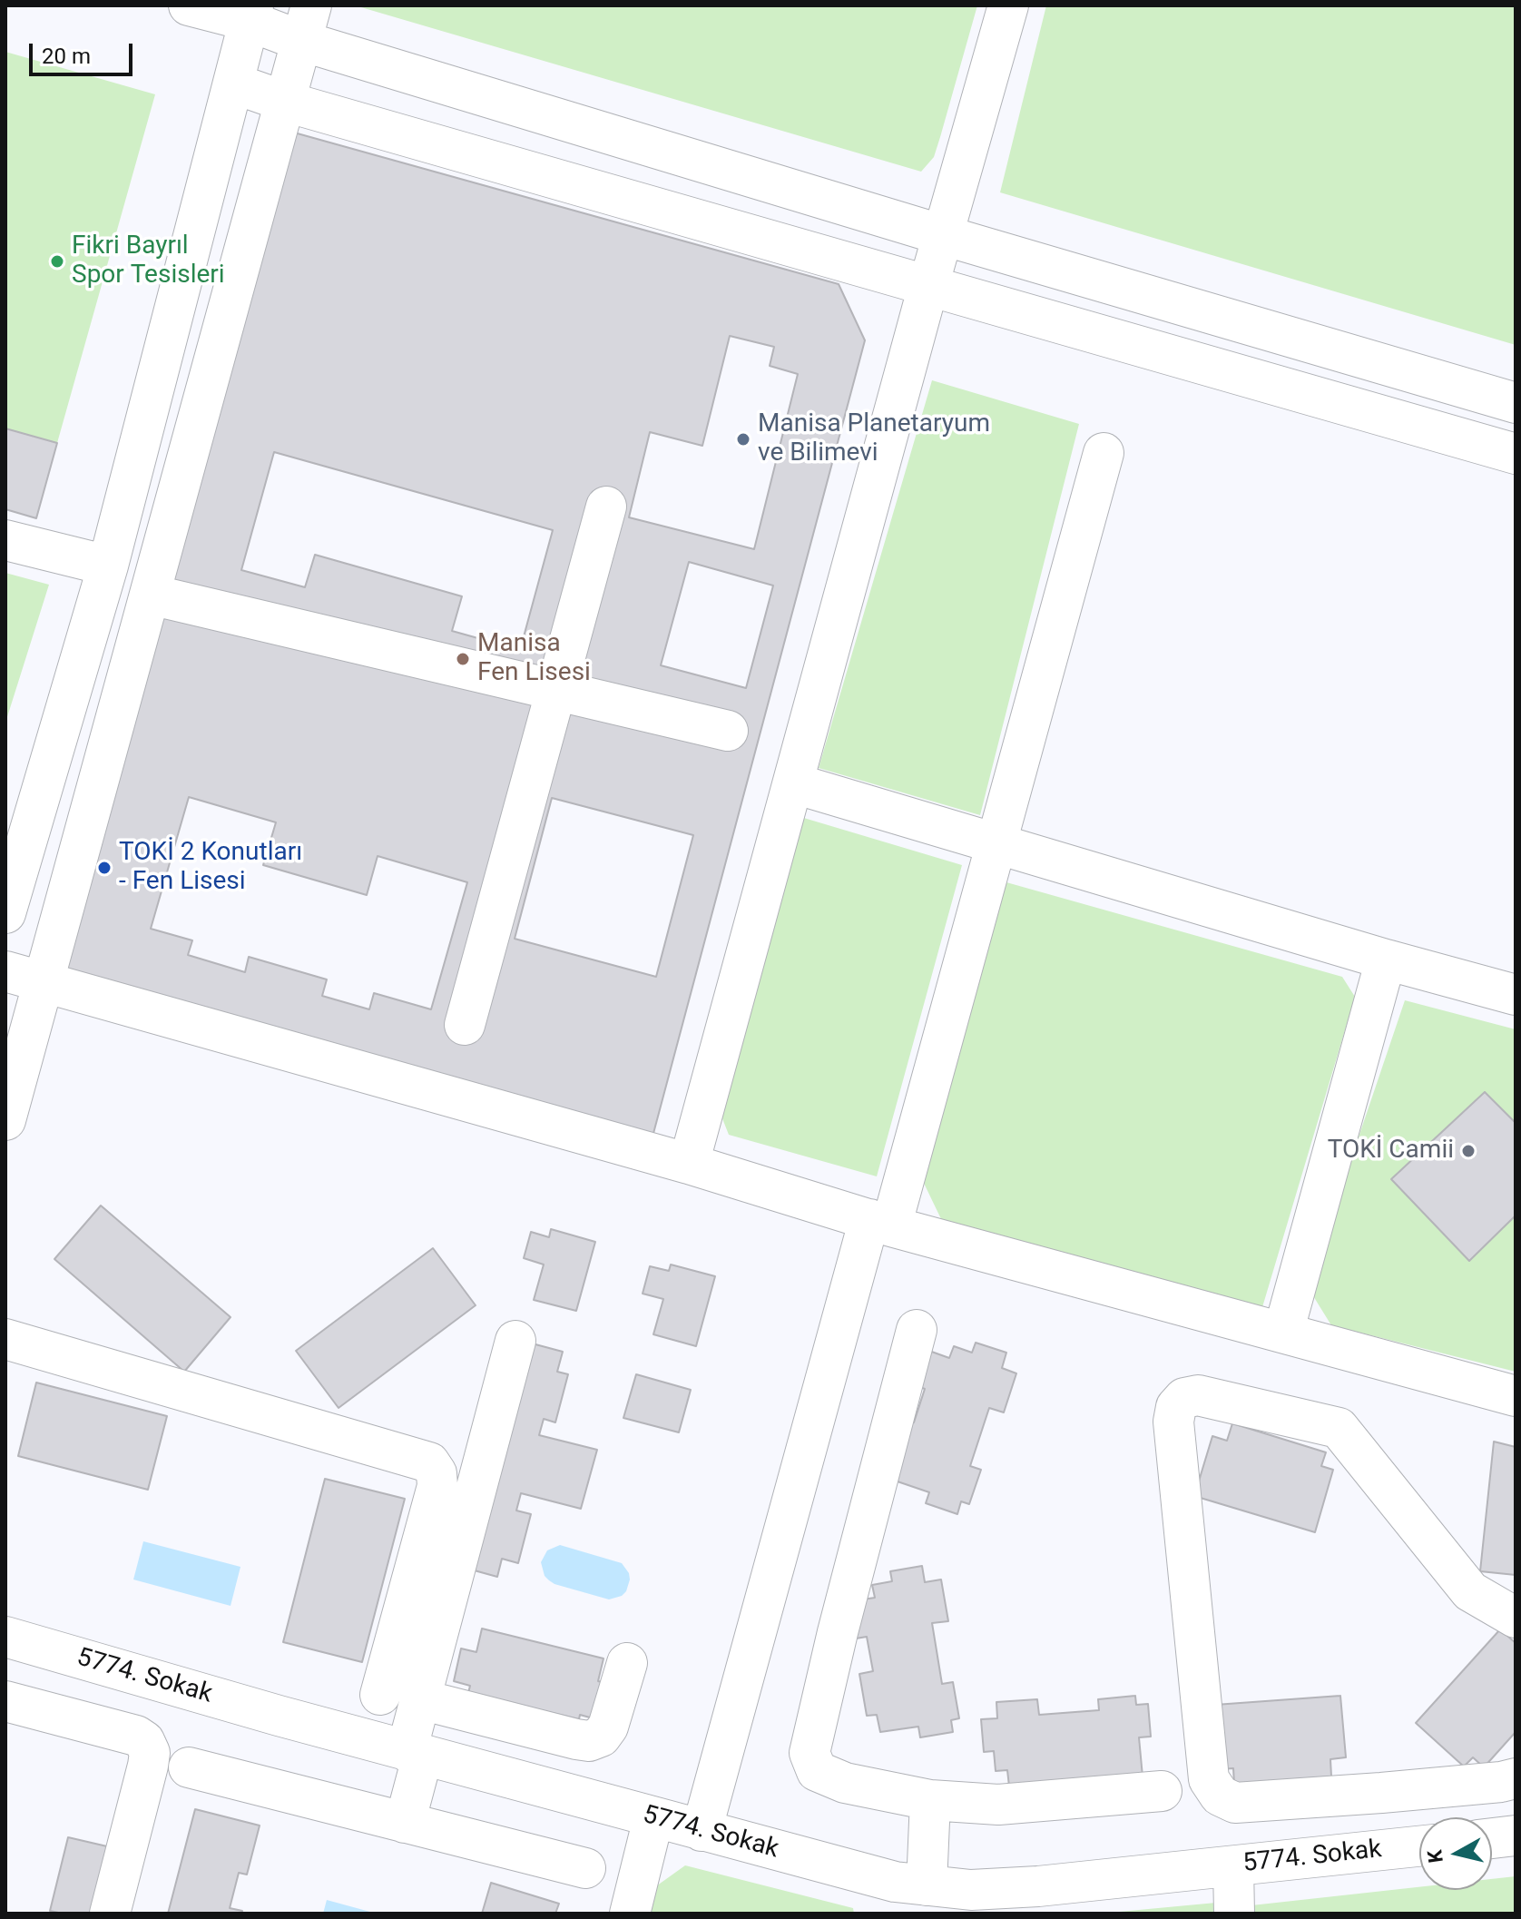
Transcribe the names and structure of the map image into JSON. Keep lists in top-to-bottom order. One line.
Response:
{"streets":{"street":["5774. Sokak"]},"places":["Fikri Bayrıl Spor Tesisleri","Manisa Planetaryum ve Bilimevi","Manisa Fen Lisesi","TOKİ 2 Konutları - Fen Lisesi","TOKİ Camii"],"scale_bar":"20 m","north":"left"}
